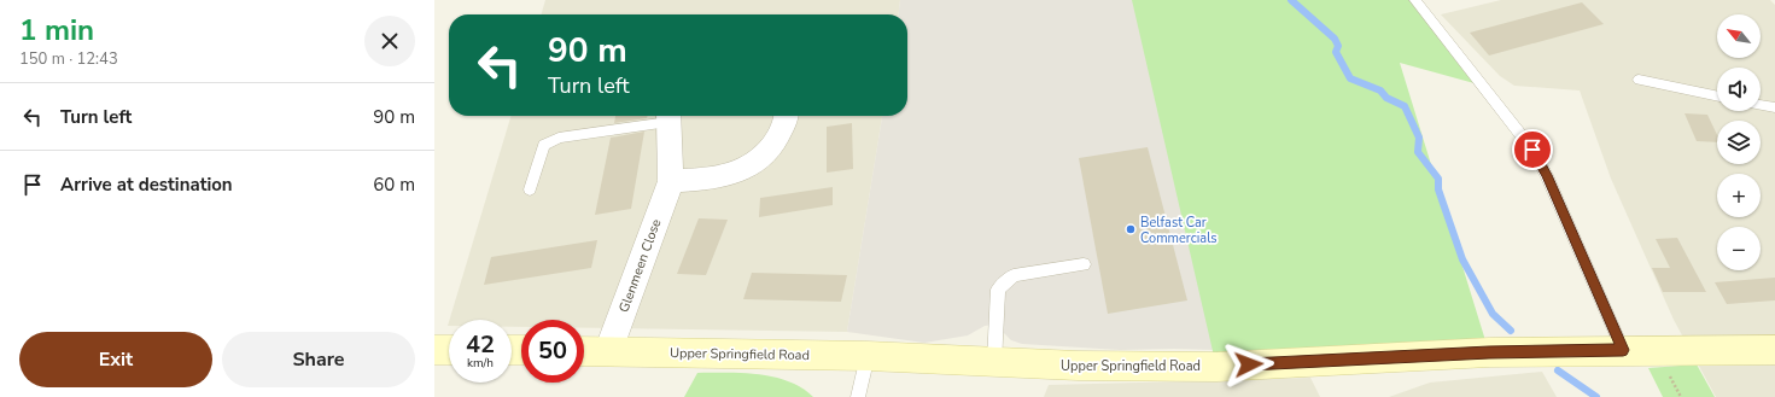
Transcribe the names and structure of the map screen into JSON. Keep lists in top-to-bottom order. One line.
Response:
{"streets":{"main road":["Upper Springfield Road"],"street":["Glenmeen Close"]},"crossings":[["Glenmeen Close","Upper Springfield Road"]],"places":["Belfast Car Commercials"],"north":"top left","page":{"heading":["1 min","150 m · 12:43"],"map_buttons":["+","−"],"turn":["90 m","Turn left"],"list":[{"name":"Turn left","value":"90 m"},{"name":"Arrive at destination","value":"60 m"}],"speed":"42 km/h","limit":"50","buttons":["Exit","Share"]}}
